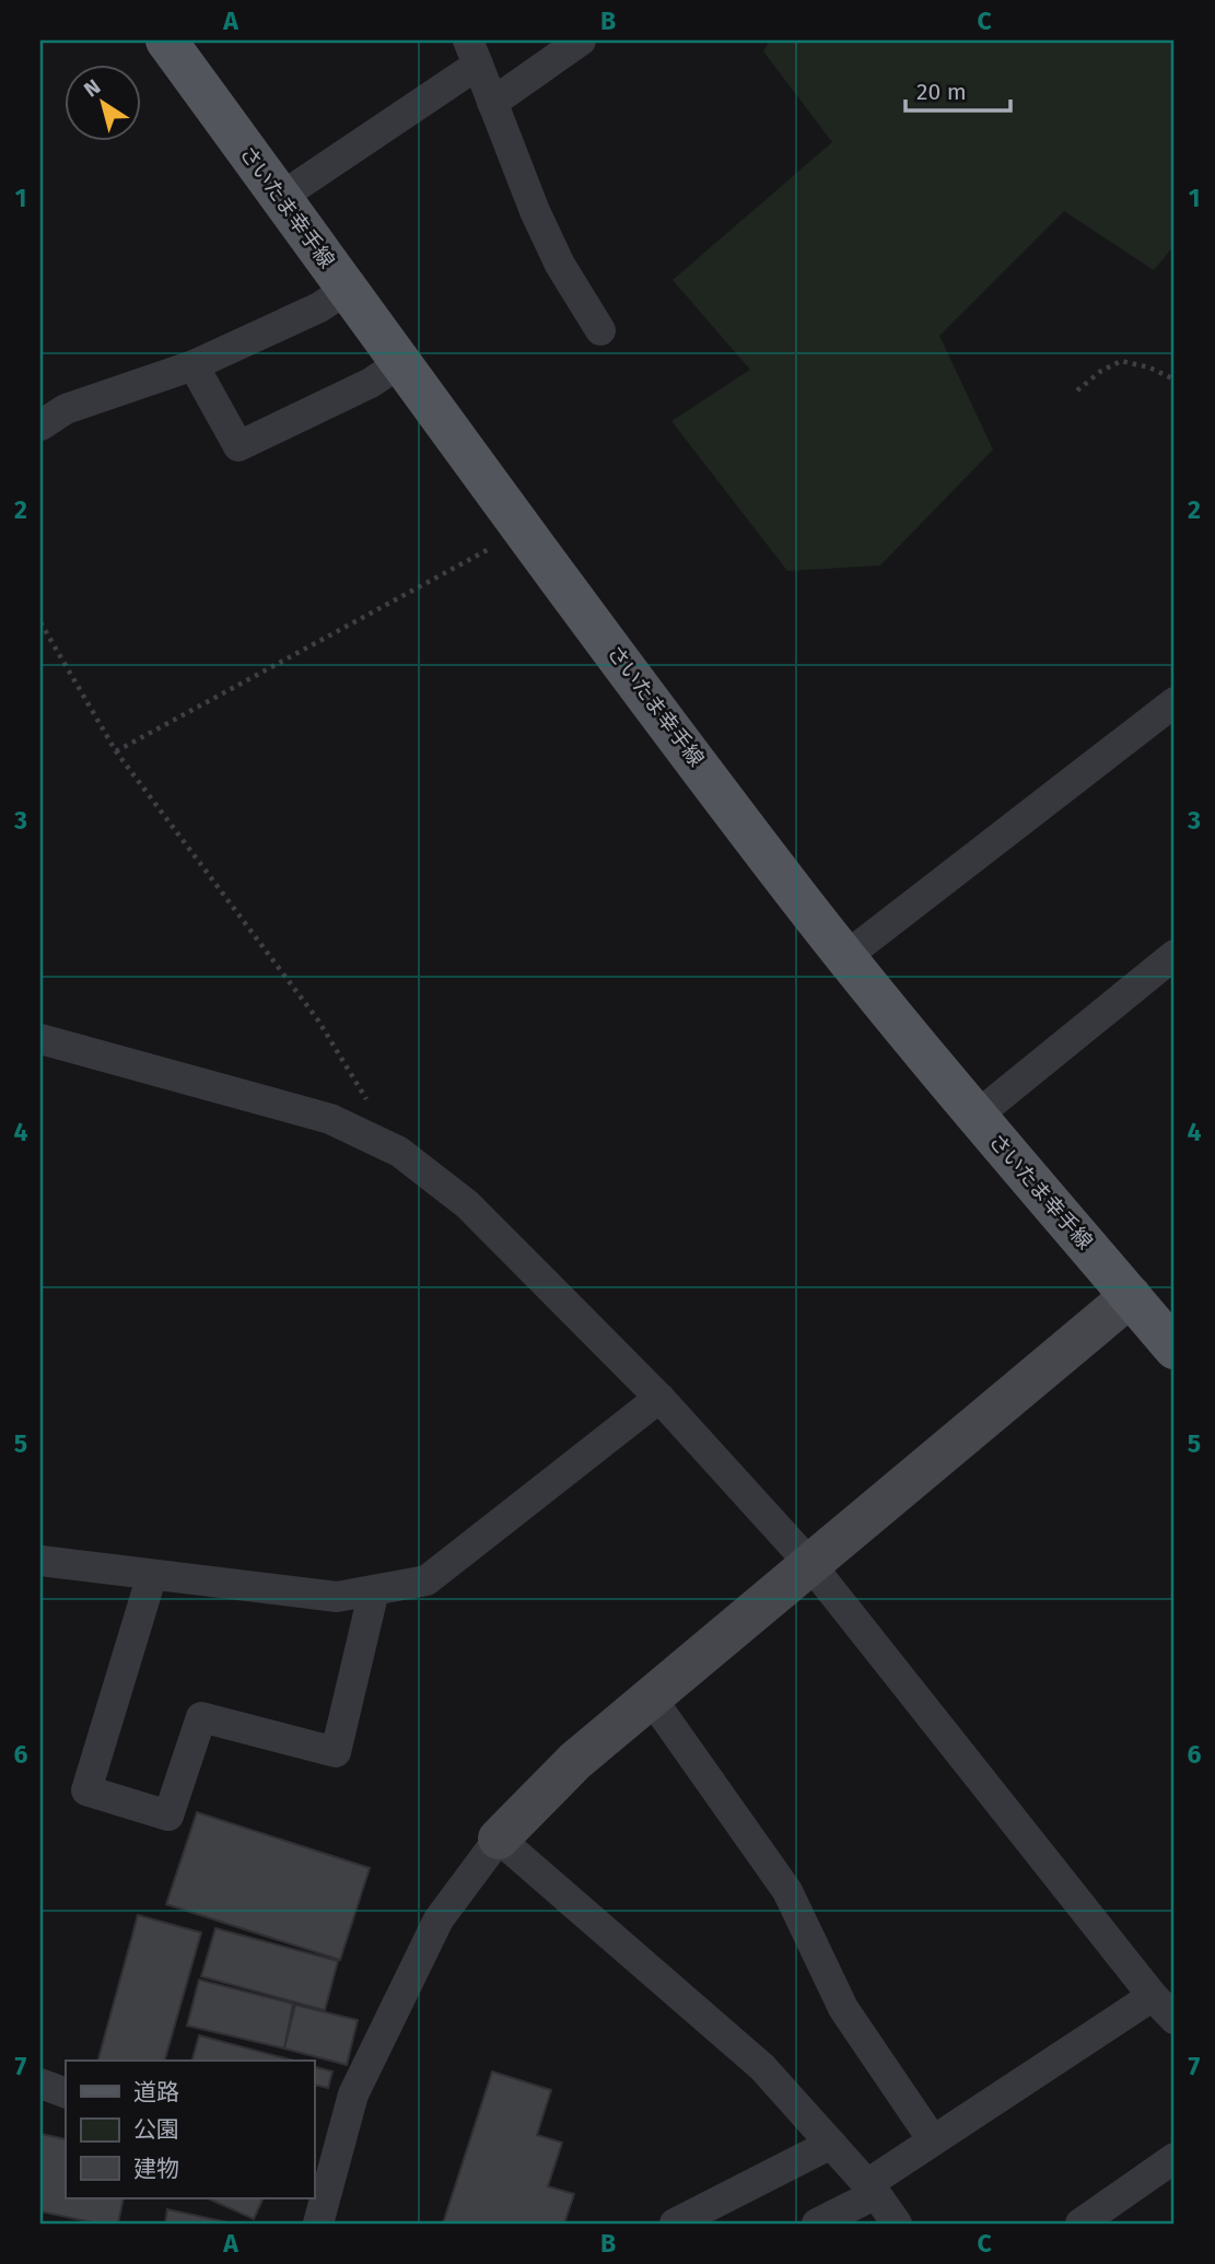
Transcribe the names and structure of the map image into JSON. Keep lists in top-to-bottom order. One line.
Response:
{"streets":{"main road":["さいたま幸手線"]},"legend":["道路","公園","建物"],"scale_bar":"20 m","north":"top left","grid":{"columns":["A","B","C"],"rows":["1","2","3","4","5","6","7"]}}
